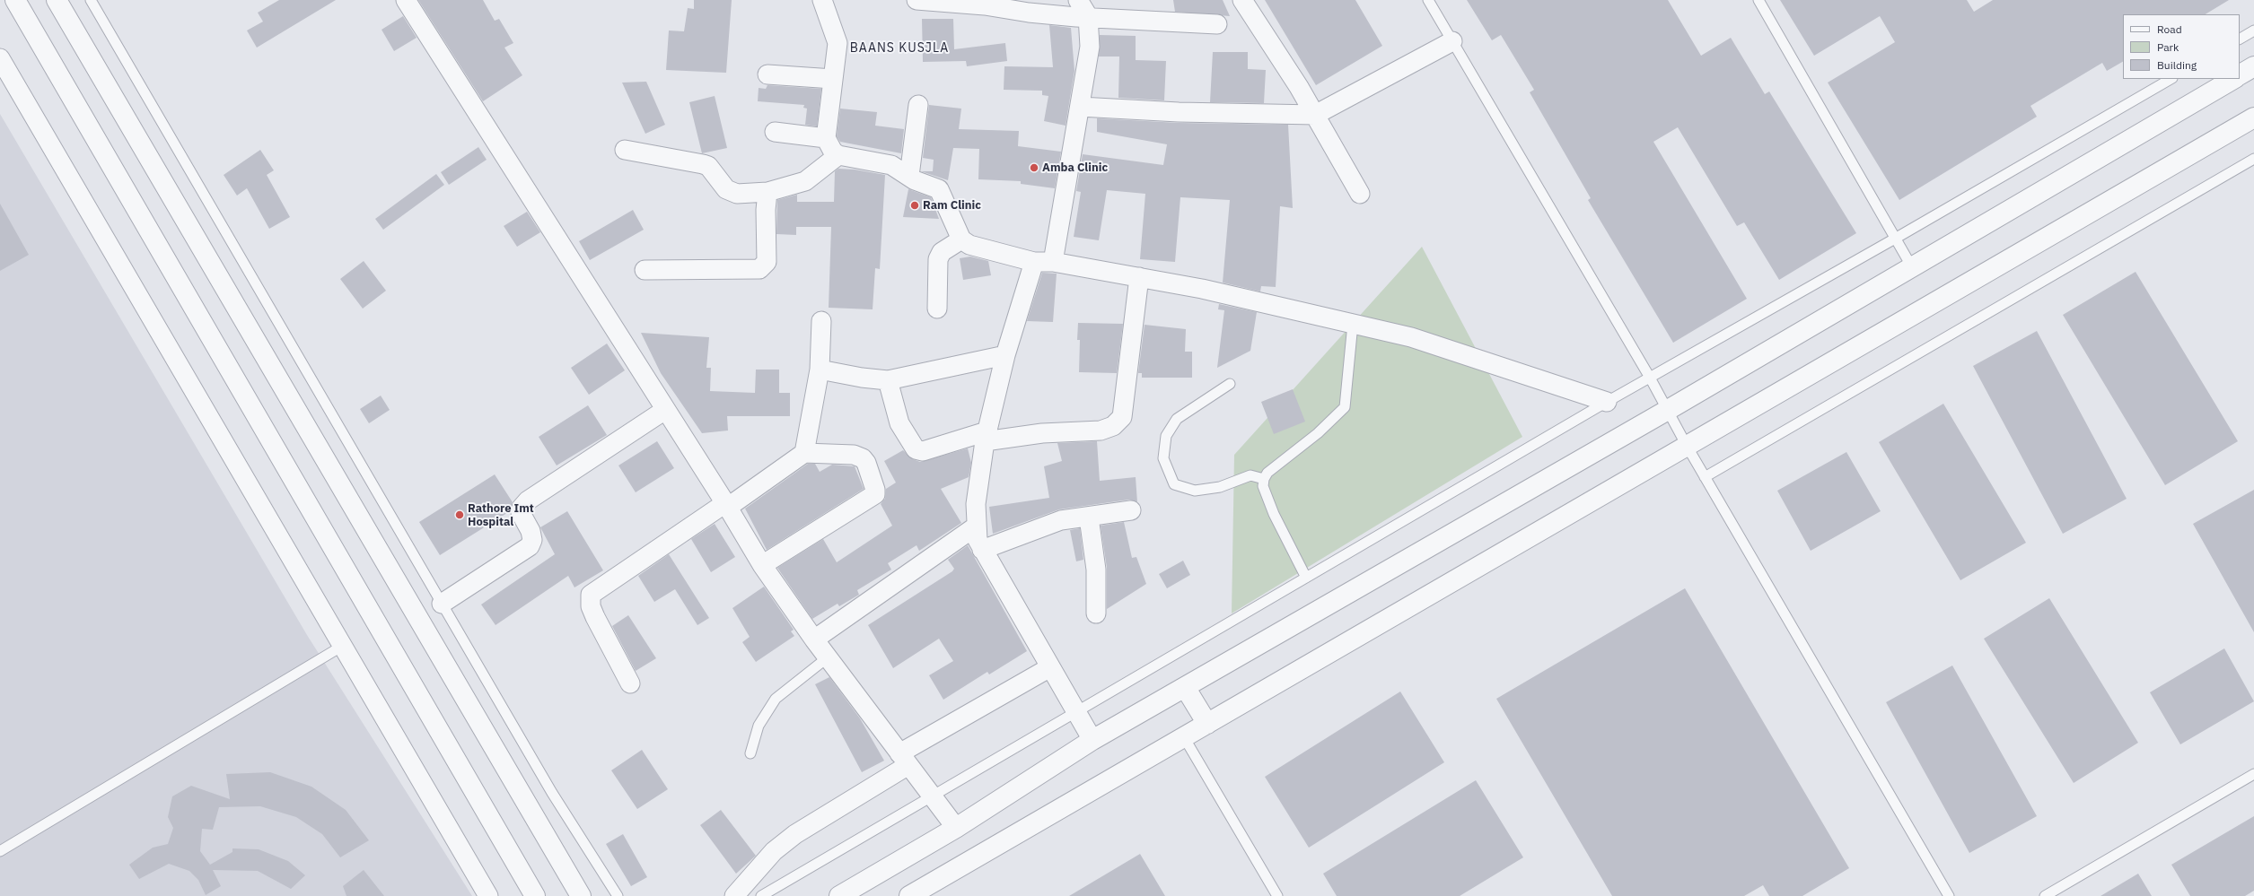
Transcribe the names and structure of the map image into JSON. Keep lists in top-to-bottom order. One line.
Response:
{"districts":["BAANS KUSJLA"],"places":["Amba Clinic","Ram Clinic","Rathore Imt Hospital"],"legend":["Road","Park","Building"]}
